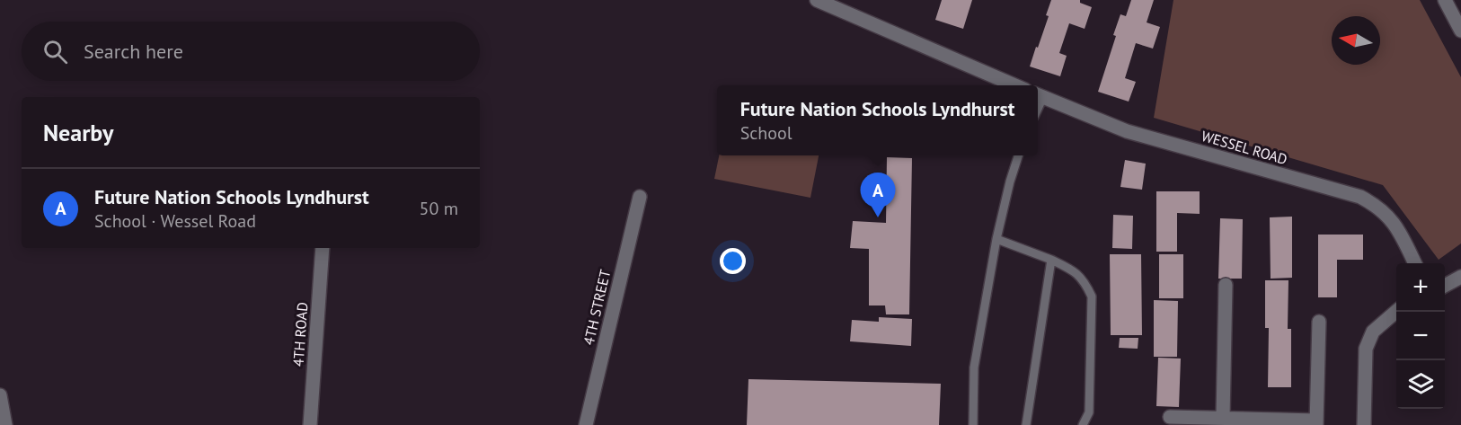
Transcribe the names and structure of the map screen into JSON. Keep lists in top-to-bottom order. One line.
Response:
{"streets":{"street":["WESSEL ROAD","4TH STREET","4TH ROAD"]},"north":"left","page":{"search":"Search here","popup":["Future Nation Schools Lyndhurst","School"],"heading":"Nearby","list":[{"mark":"A","name":"Future Nation Schools Lyndhurst","note":"School · Wessel Road","value":"50 m"}],"pins":"A","map_buttons":["+","−"]}}
